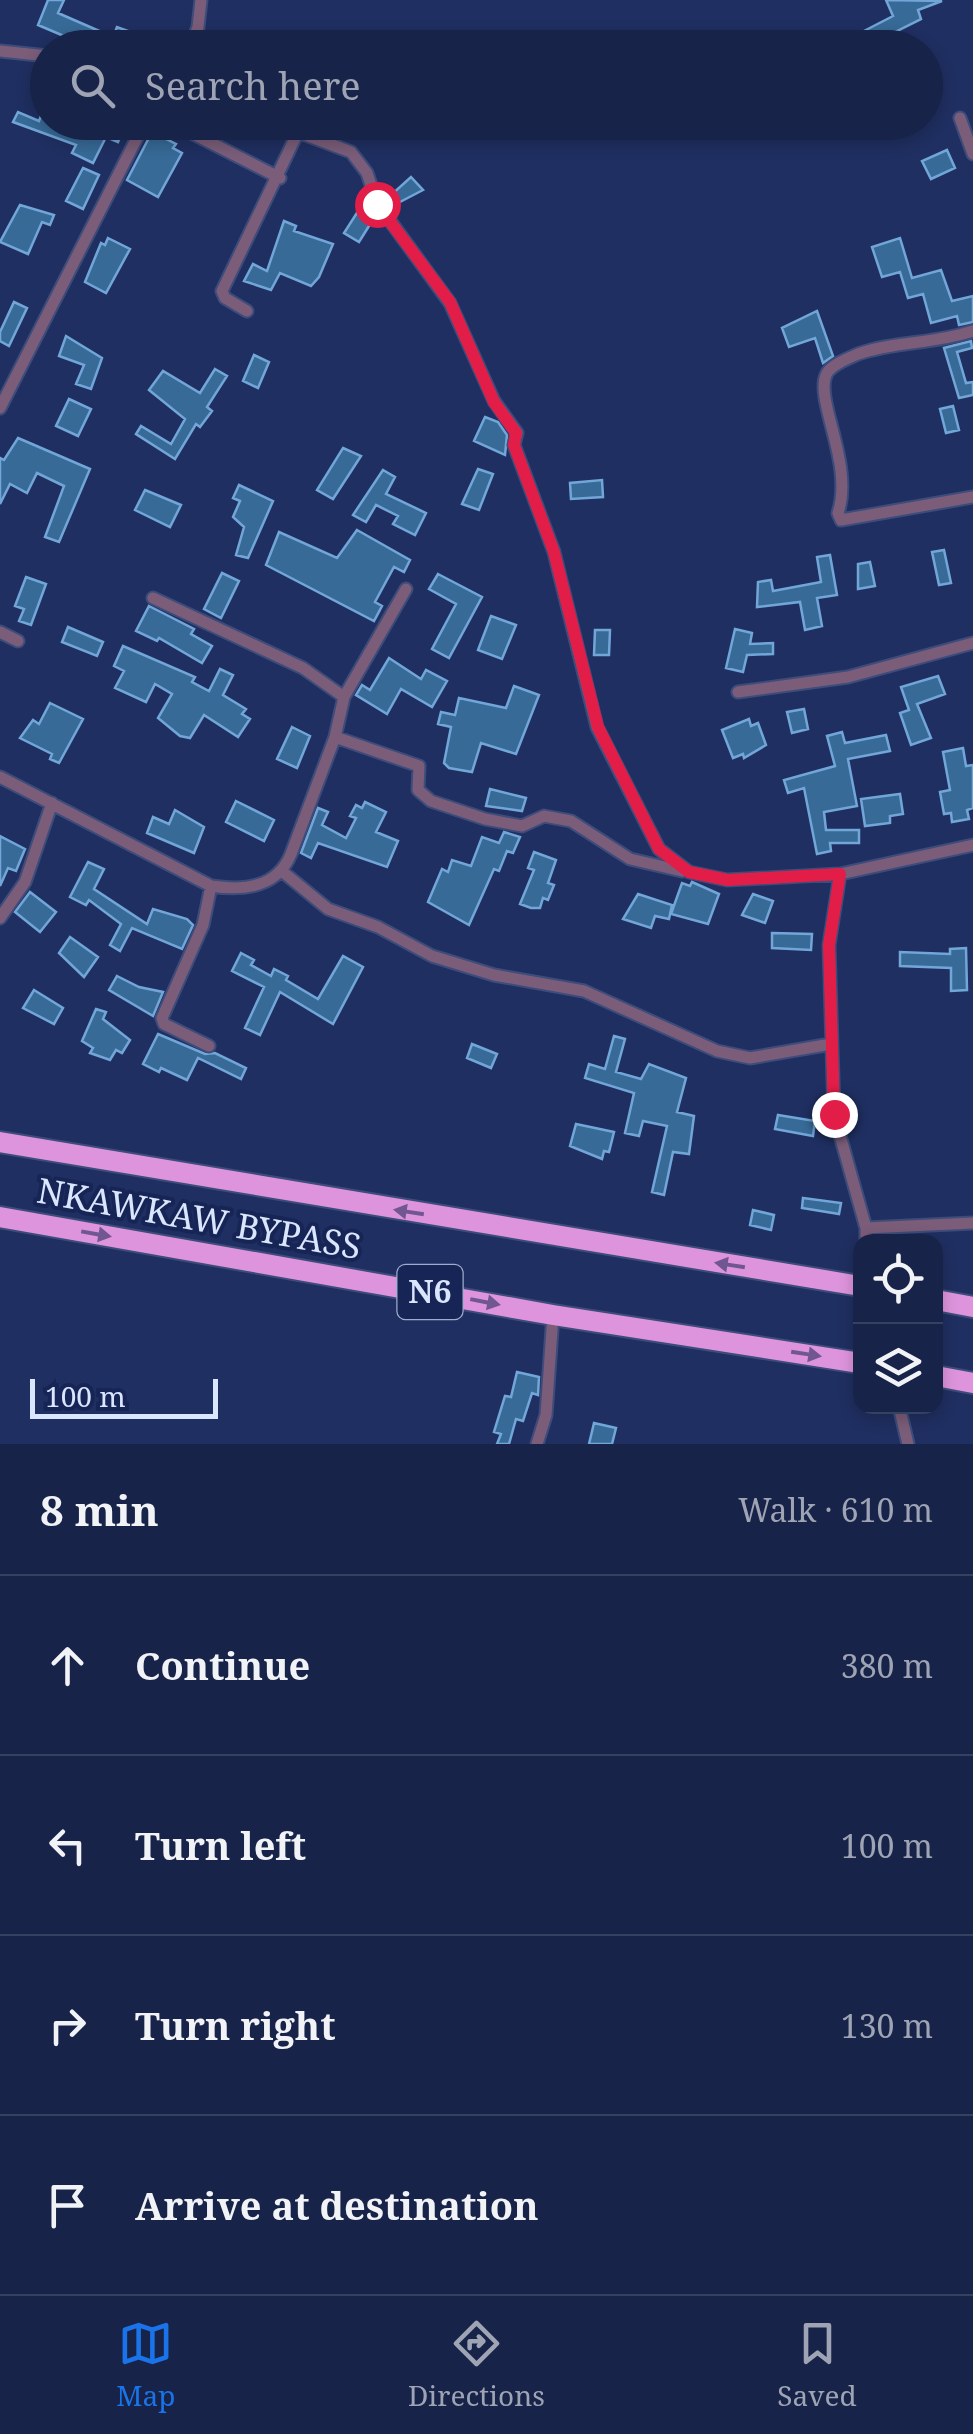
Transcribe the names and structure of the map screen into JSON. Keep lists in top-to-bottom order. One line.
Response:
{"streets":{"highway":["NKAWKAW BYPASS","N6"]},"scale_bar":"100 m","page":{"search":"Search here","scale":"100 m","heading":["8 min","Walk · 610 m"],"list":[["Continue","380 m"],["Turn left","100 m"],["Turn right","130 m"],"Arrive at destination"],"nav":["Map","Directions","Saved"]}}
